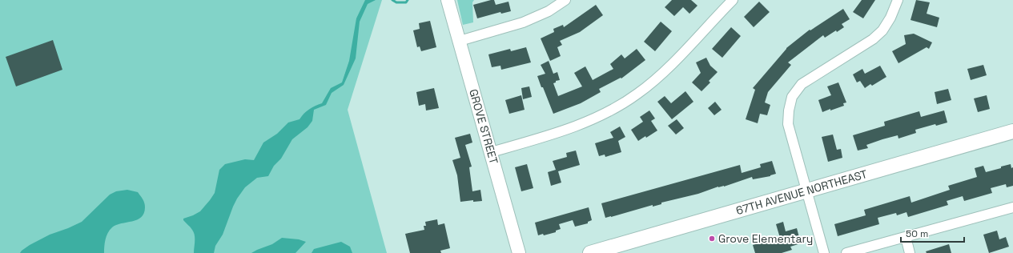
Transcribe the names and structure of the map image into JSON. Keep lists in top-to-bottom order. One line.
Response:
{"streets":{"main road":["67TH AVENUE NORTHEAST"],"street":["GROVE STREET"]},"places":["Grove Elementary"],"scale_bar":"50 m"}
